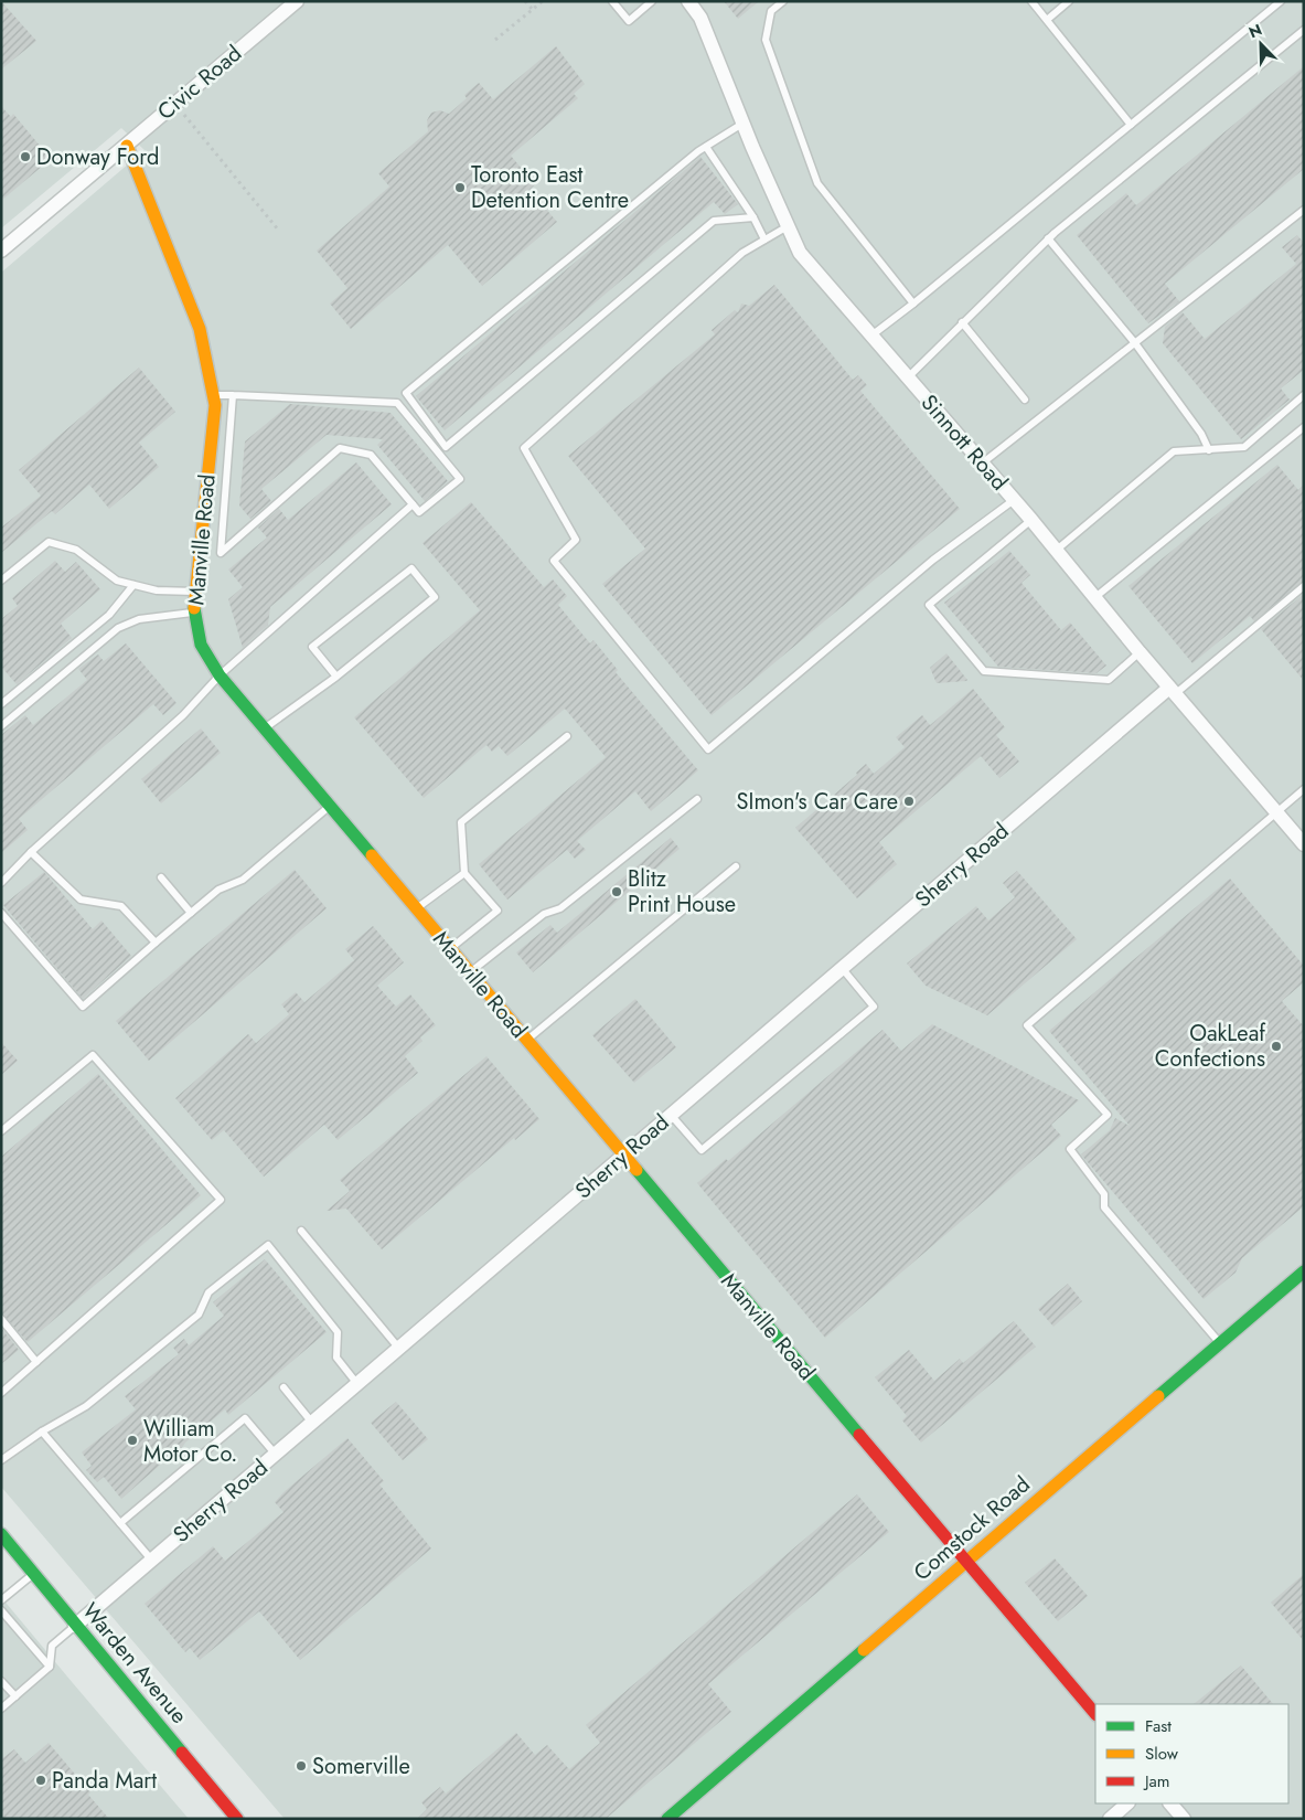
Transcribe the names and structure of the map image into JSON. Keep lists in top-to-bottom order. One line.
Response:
{"streets":{"street":["Civic Road","Sinnott Road","Manville Road","Sherry Road","Comstock Road","Warden Avenue"]},"crossings":[["Civic Road","Manville Road"],["Sinnott Road","Sherry Road"],["Manville Road","Sherry Road"],["Manville Road","Comstock Road"],["Sherry Road","Warden Avenue"]],"places":["Donway Ford","Toronto East Detention Centre","SImon's Car Care","Blitz Print House","OakLeaf Confections","William Motor Co.","Somerville","Panda Mart"],"legend":["Fast","Slow","Jam"],"north":"top left"}
